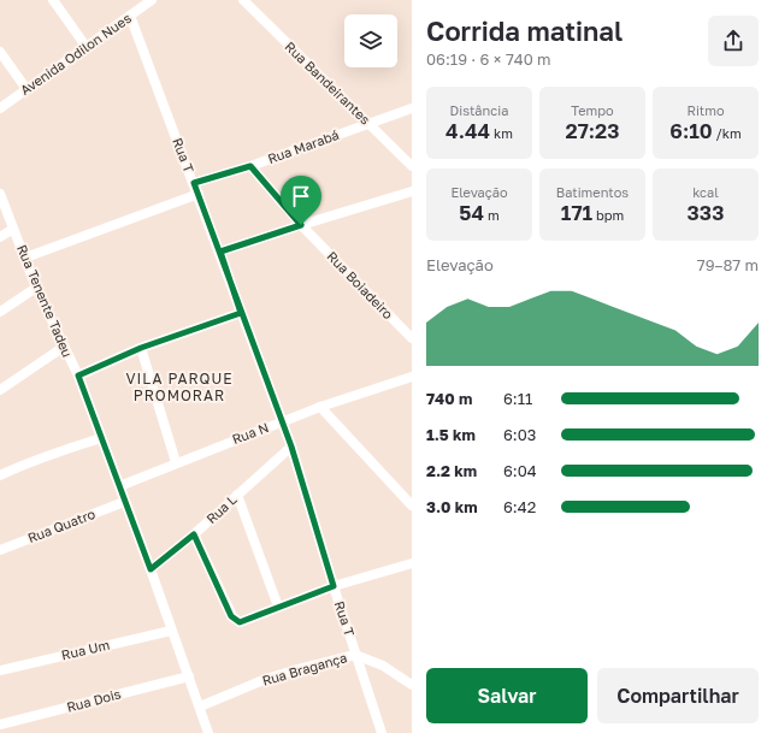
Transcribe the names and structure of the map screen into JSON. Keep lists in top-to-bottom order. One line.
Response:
{"streets":{"street":["Avenida Odilon Nues","Rua Bandeirantes","Rua Marabá","Rua T","Rua Boiadeiro","Rua Tenente Tadeu","Rua N","Rua L","Rua Quatro","Rua Um","Rua Bragança","Rua Dois"]},"crossings":[["Avenida Odilon Nues","Rua T"],["Rua Bandeirantes","Rua Marabá"],["Rua Marabá","Rua T"],["Rua Marabá","Rua Boiadeiro"],["Rua T","Rua N"],["Rua T","Rua L"],["Rua T","Rua Bragança"],["Rua Tenente Tadeu","Rua N"],["Rua Tenente Tadeu","Rua L"],["Rua Tenente Tadeu","Rua Quatro"],["Rua Tenente Tadeu","Rua Um"],["Rua Tenente Tadeu","Rua Bragança"],["Rua Tenente Tadeu","Rua Dois"]],"districts":["VILA PARQUE PROMORAR"],"page":{"heading":["Corrida matinal","06:19 · 6 × 740 m"],"stats":[["Distância","4.44 km"],["Tempo","27:23"],["Ritmo","6:10 /km"],["Elevação","54 m"],["Batimentos","171 bpm"],["kcal","333"]],"chart":["Elevação","79–87 m"],"list":[{"name":"740 m","note":"6:11"},{"name":"1.5 km","note":"6:03"},{"name":"2.2 km","note":"6:04"},{"name":"3.0 km","note":"6:42"}],"buttons":["Salvar","Compartilhar"]}}
